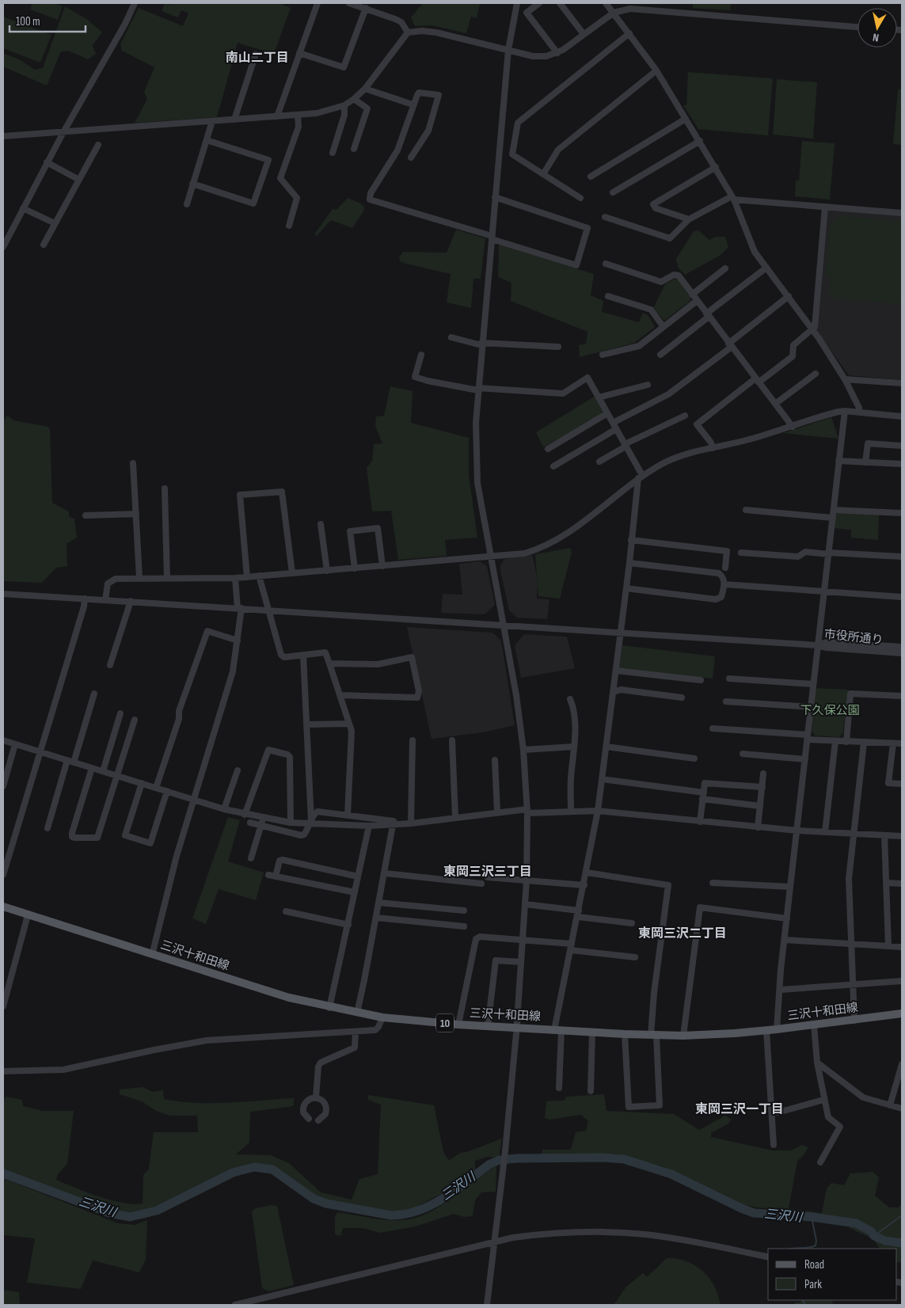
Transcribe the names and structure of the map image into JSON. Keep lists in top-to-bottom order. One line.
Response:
{"streets":{"main road":["三沢十和田線","10"],"street":["市役所通り"]},"districts":["南山二丁目","東岡三沢三丁目","東岡三沢二丁目","東岡三沢一丁目"],"water":["三沢川"],"parks":["下久保公園"],"legend":["Road","Park"],"scale_bar":"100 m","north":"bottom"}
